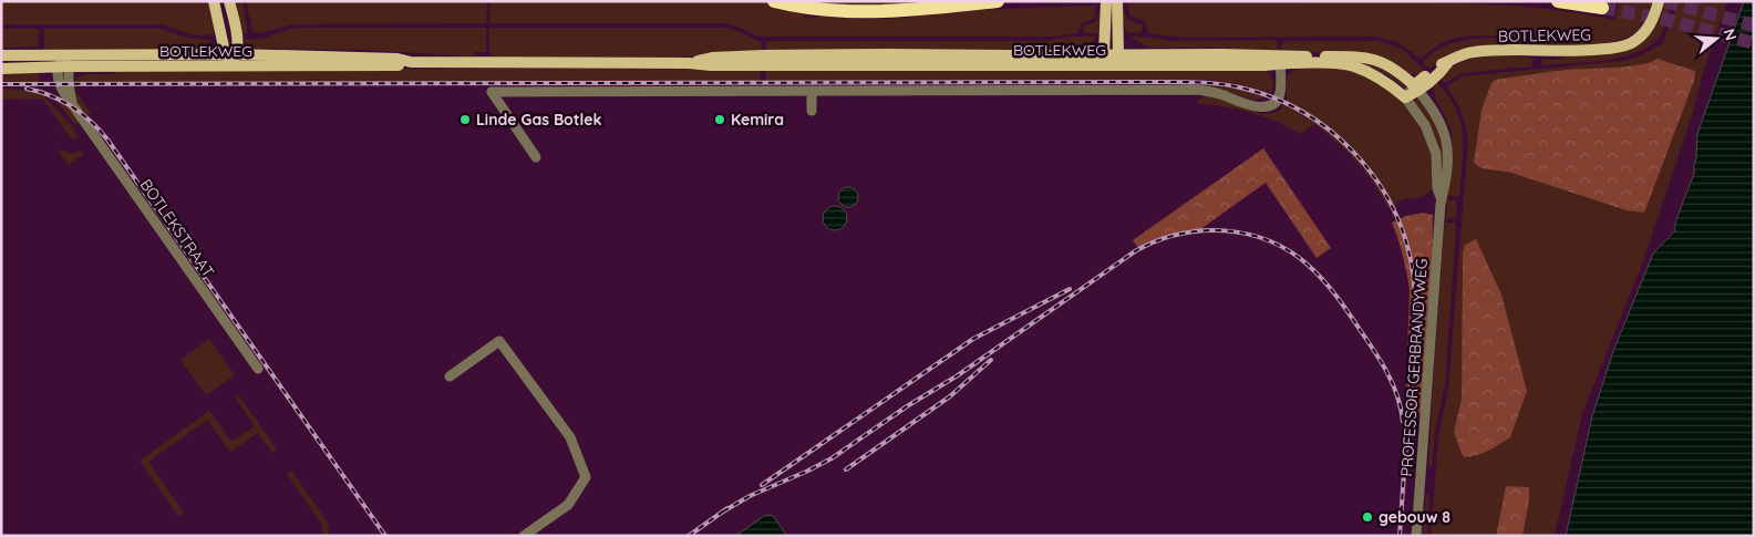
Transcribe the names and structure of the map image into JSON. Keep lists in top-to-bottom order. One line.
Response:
{"streets":{"main road":["BOTLEKWEG"],"street":["BOTLEKSTRAAT","PROFESSOR GERBRANDYWEG"]},"crossings":[["BOTLEKWEG","BOTLEKSTRAAT"],["BOTLEKWEG","PROFESSOR GERBRANDYWEG"]],"places":["Linde Gas Botlek","Kemira","gebouw 8"],"north":"right"}
